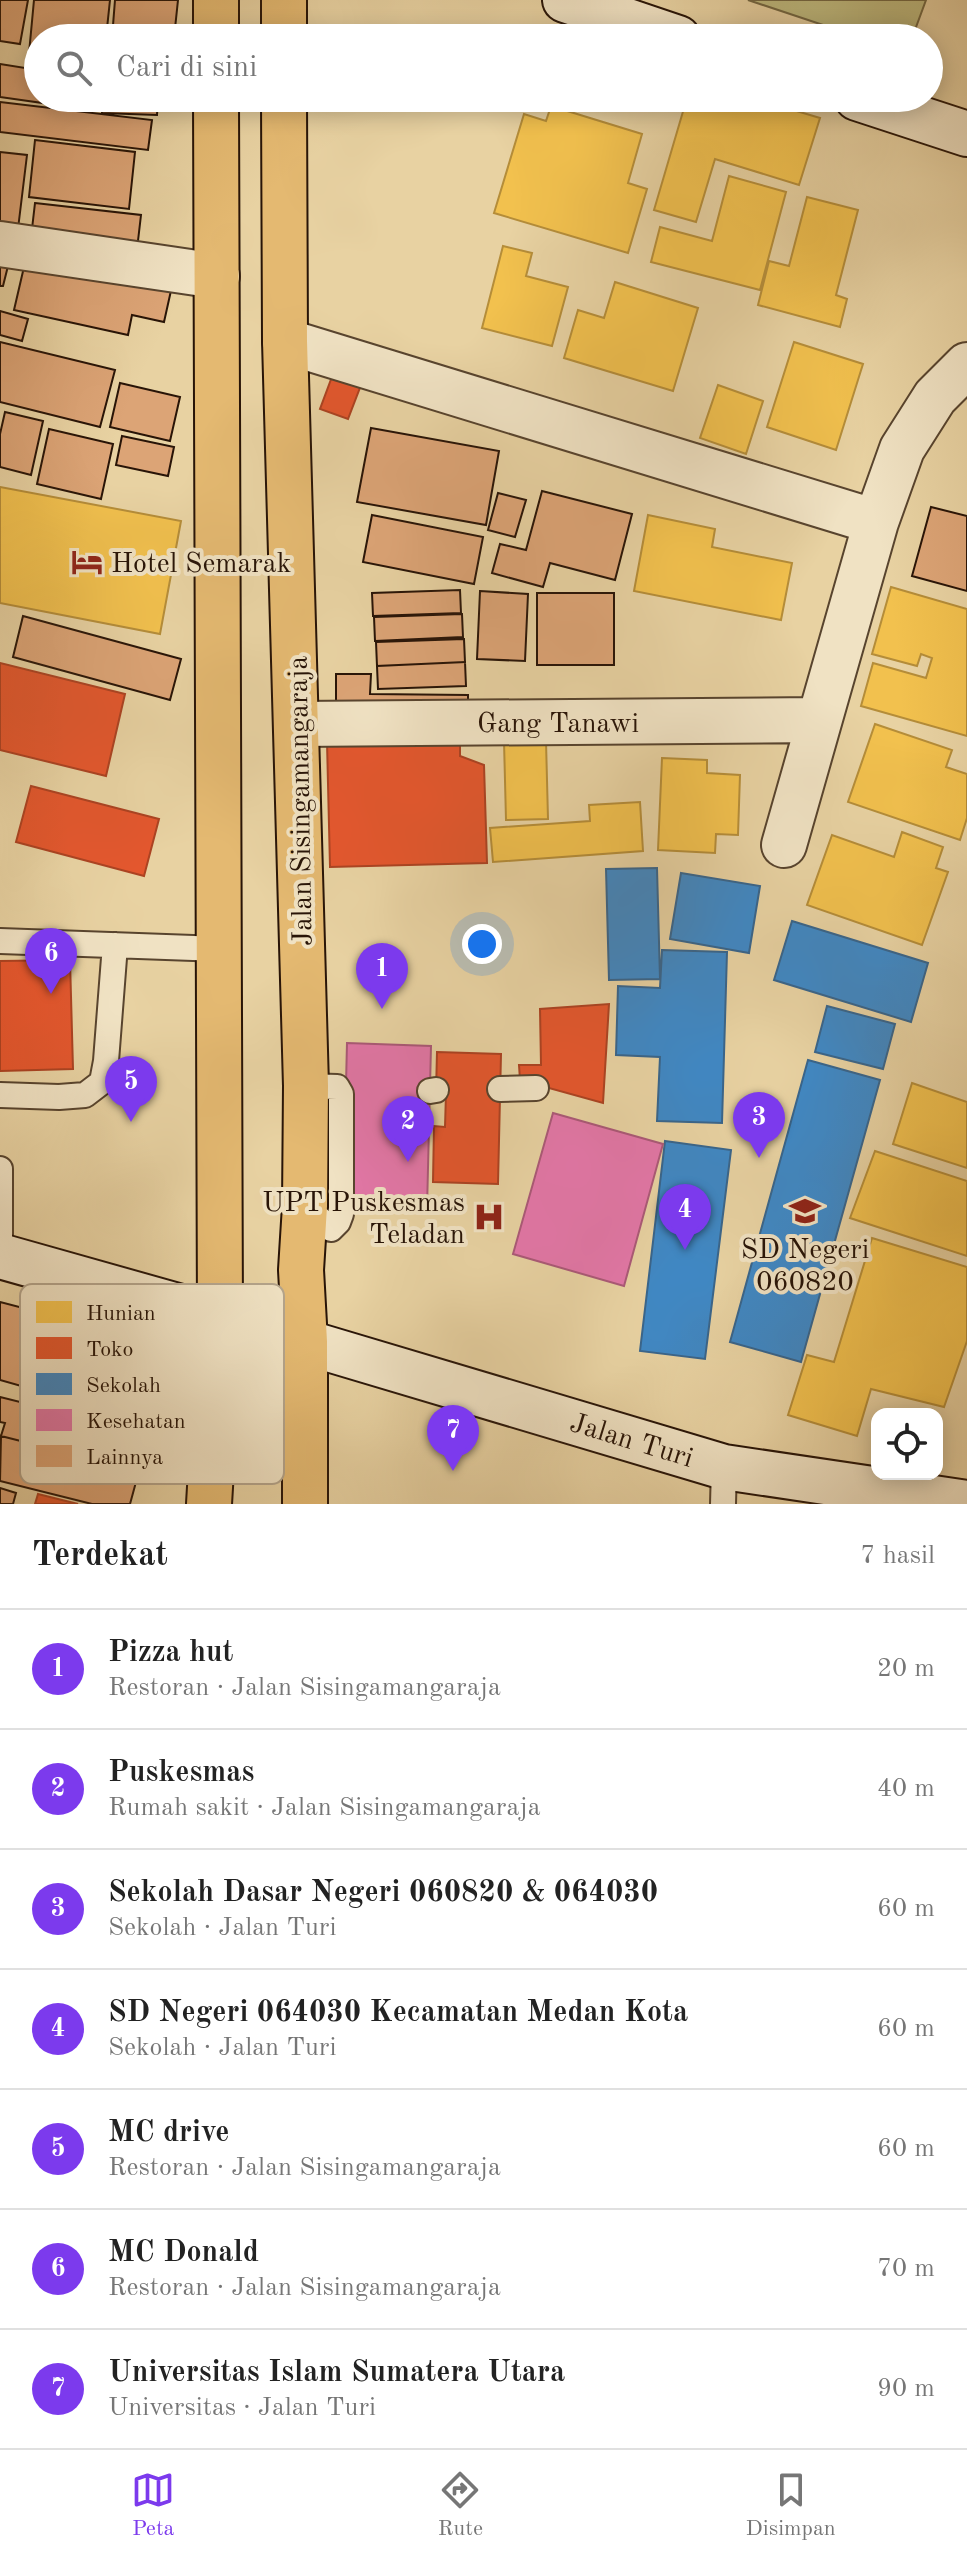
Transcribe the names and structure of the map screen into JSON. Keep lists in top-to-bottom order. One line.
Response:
{"streets":{"main road":["Jalan Sisingamangaraja"],"street":["Gang Tanawi","Jalan Turi"]},"crossings":[["Gang Tanawi","Jalan Sisingamangaraja"],["Jalan Sisingamangaraja","Jalan Turi"]],"places":{"hotel":["Hotel Semarak"],"school or university":["SD Negeri 060820"],"hospital":["UPT Puskesmas Teladan"]},"legend":["Hunian","Toko","Sekolah","Kesehatan","Lainnya"],"page":{"search":"Cari di sini","pins":["6","1","5","3","2","4","7"],"heading":["Terdekat","7 hasil"],"list":[{"mark":"1","name":"Pizza hut","note":"Restoran · Jalan Sisingamangaraja","value":"20 m"},{"mark":"2","name":"Puskesmas","note":"Rumah sakit · Jalan Sisingamangaraja","value":"40 m"},{"mark":"3","name":"Sekolah Dasar Negeri 060820 & 064030","note":"Sekolah · Jalan Turi","value":"60 m"},{"mark":"4","name":"SD Negeri 064030 Kecamatan Medan Kota","note":"Sekolah · Jalan Turi","value":"60 m"},{"mark":"5","name":"MC drive","note":"Restoran · Jalan Sisingamangaraja","value":"60 m"},{"mark":"6","name":"MC Donald","note":"Restoran · Jalan Sisingamangaraja","value":"70 m"},{"mark":"7","name":"Universitas Islam Sumatera Utara","note":"Universitas · Jalan Turi","value":"90 m"}],"nav":["Peta","Rute","Disimpan"]}}
